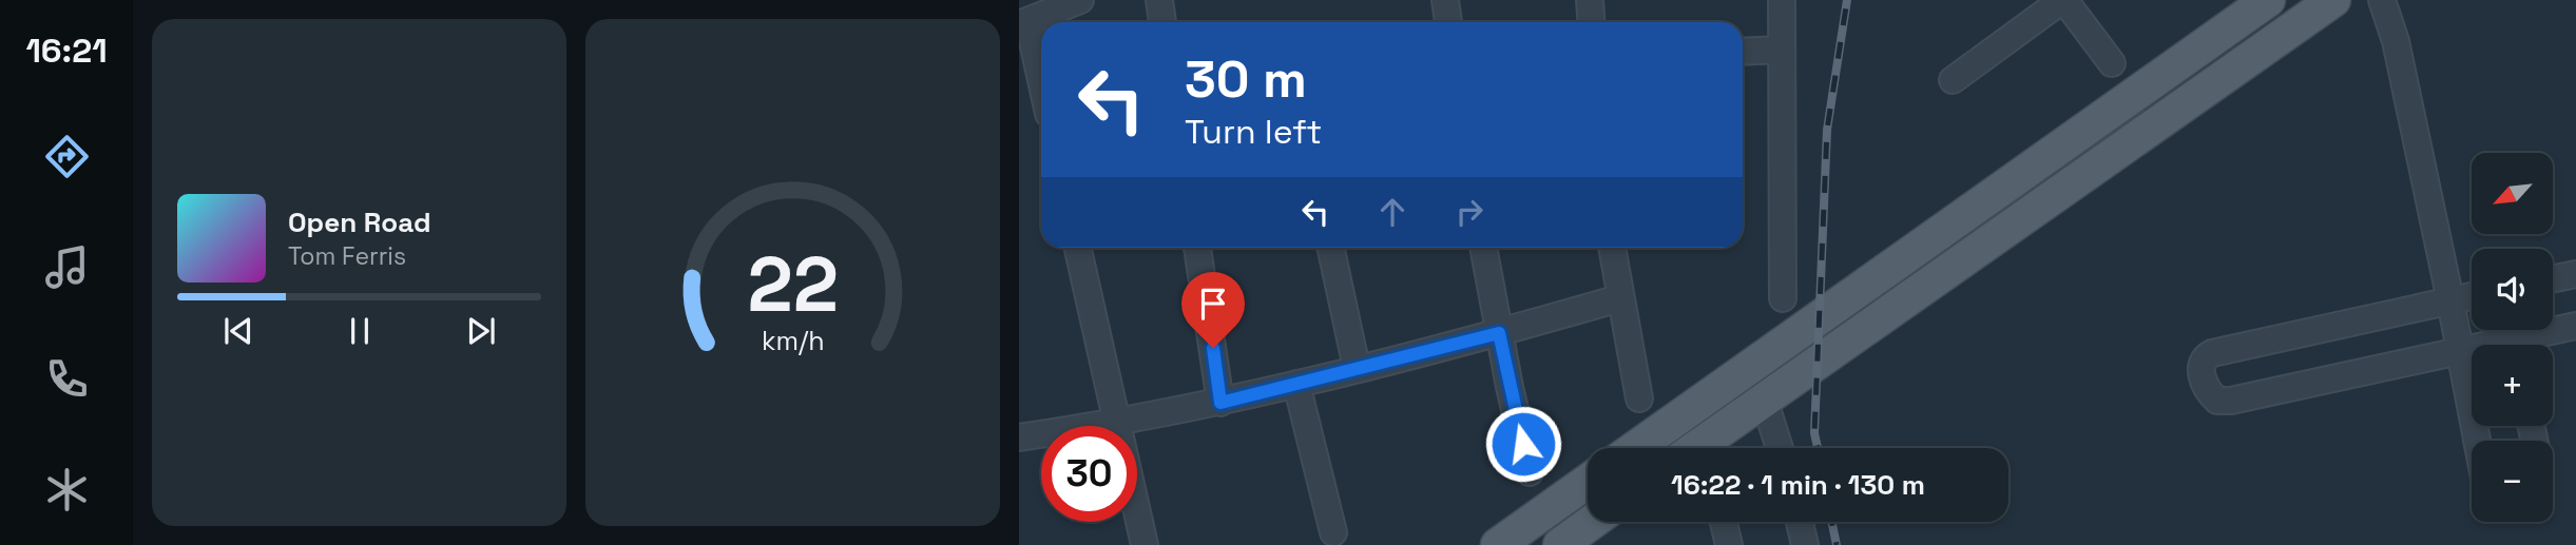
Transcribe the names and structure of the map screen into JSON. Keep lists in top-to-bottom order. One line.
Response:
{"north":"bottom left","page":{"tabs":"16:21","turn":["30 m","Turn left"],"map_buttons":["+","−"],"song":["Open Road","Tom Ferris"],"limit":"30","trip":"16:22 · 1 min · 130 m","gauge":["22","km/h"]}}
